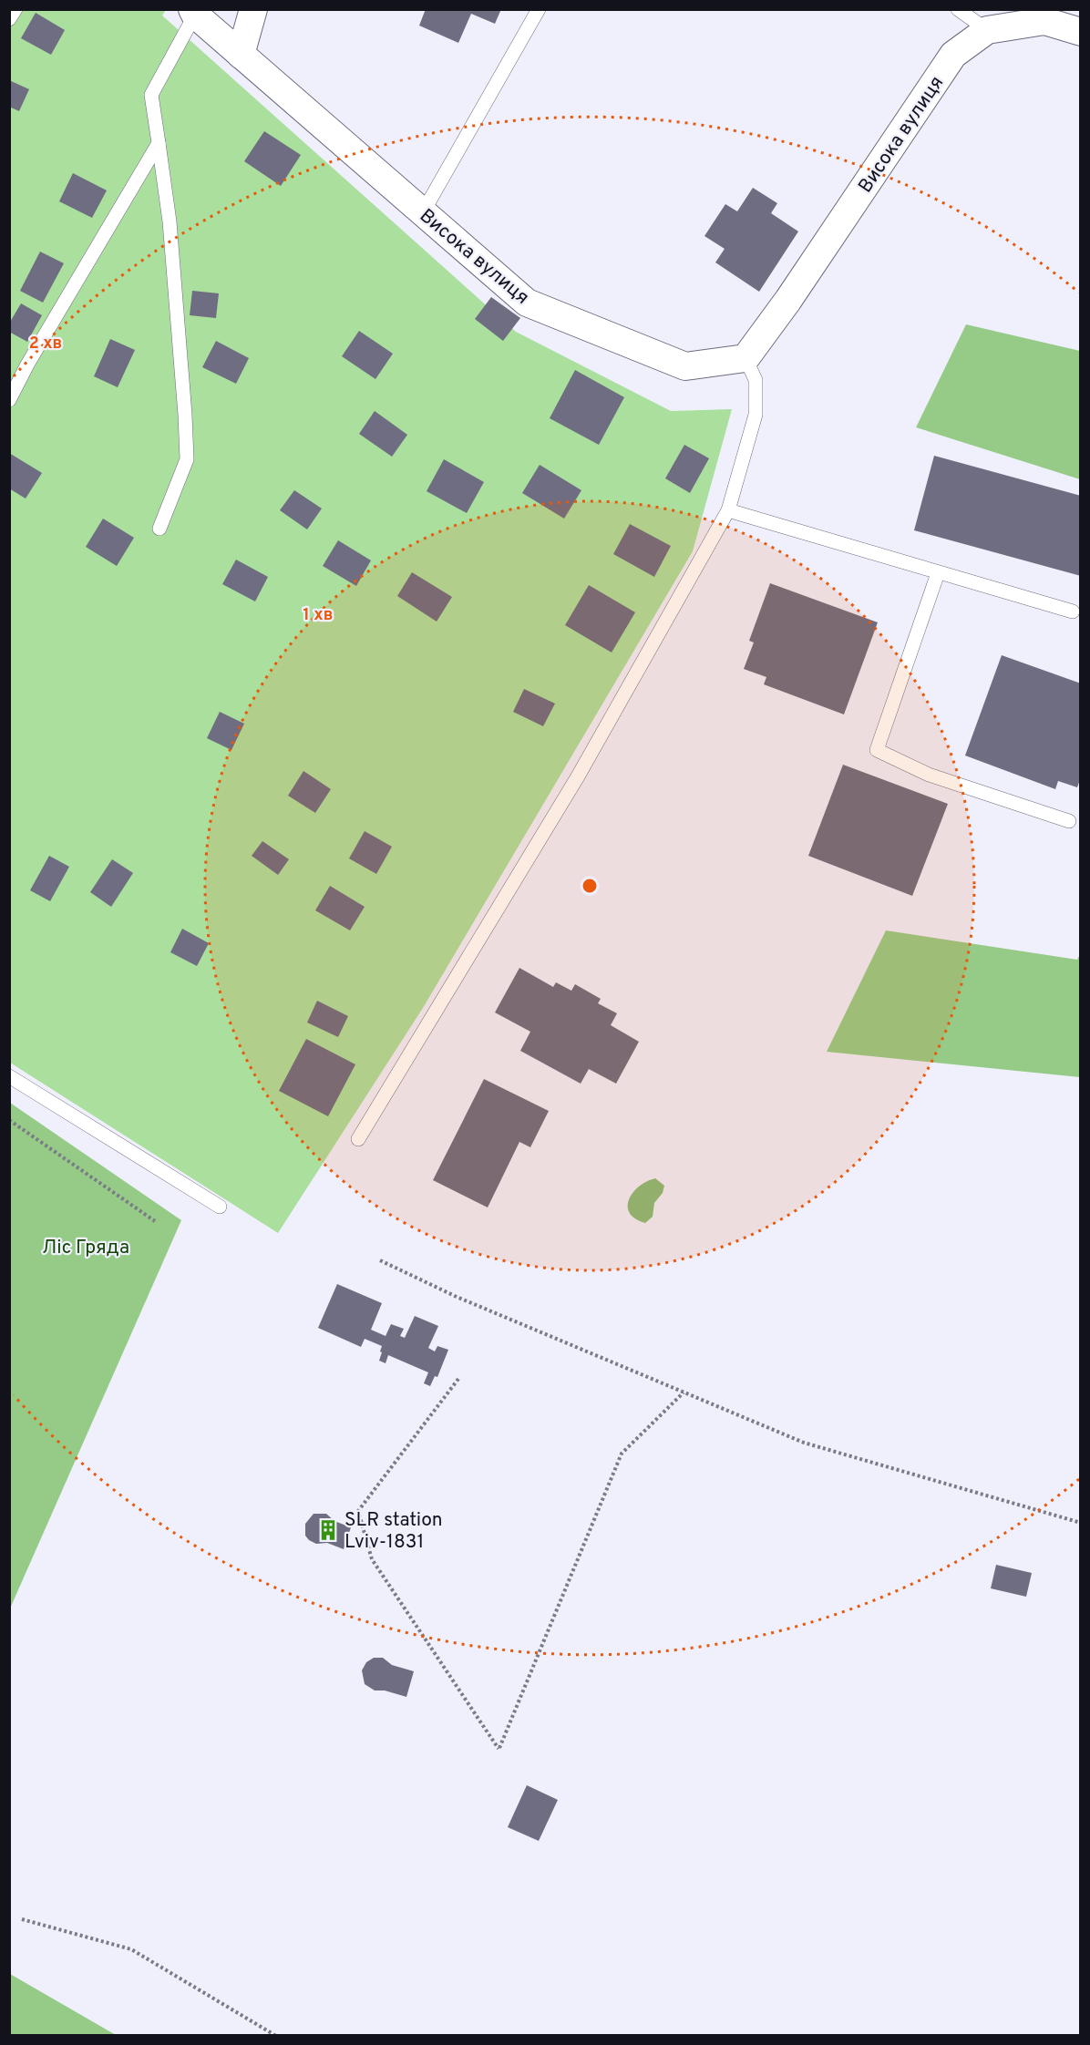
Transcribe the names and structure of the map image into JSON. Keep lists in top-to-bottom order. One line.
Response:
{"streets":{"street":["Висока вулиця"]},"parks":["Ліс Гряда"],"places":{"building":["SLR station Lviv-1831"]},"rings":["2 хв","1 хв"]}
